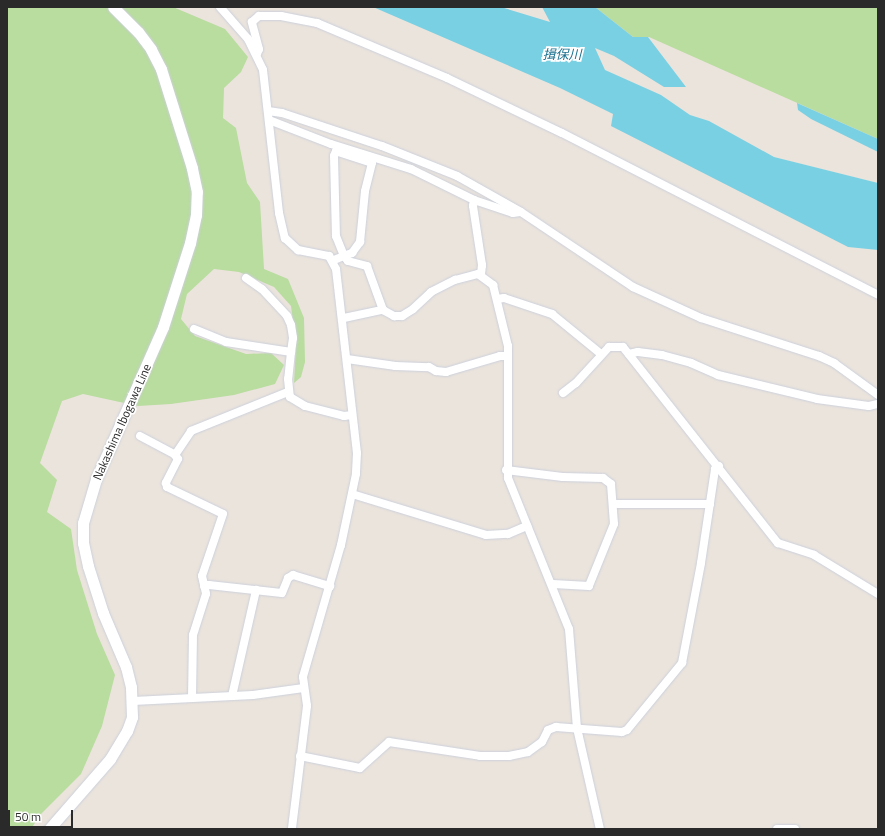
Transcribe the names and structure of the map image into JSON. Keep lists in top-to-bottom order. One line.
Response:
{"streets":{"main road":["Nakashima Ibogawa Line"]},"water":["揖保川"],"scale_bar":"50 m"}
